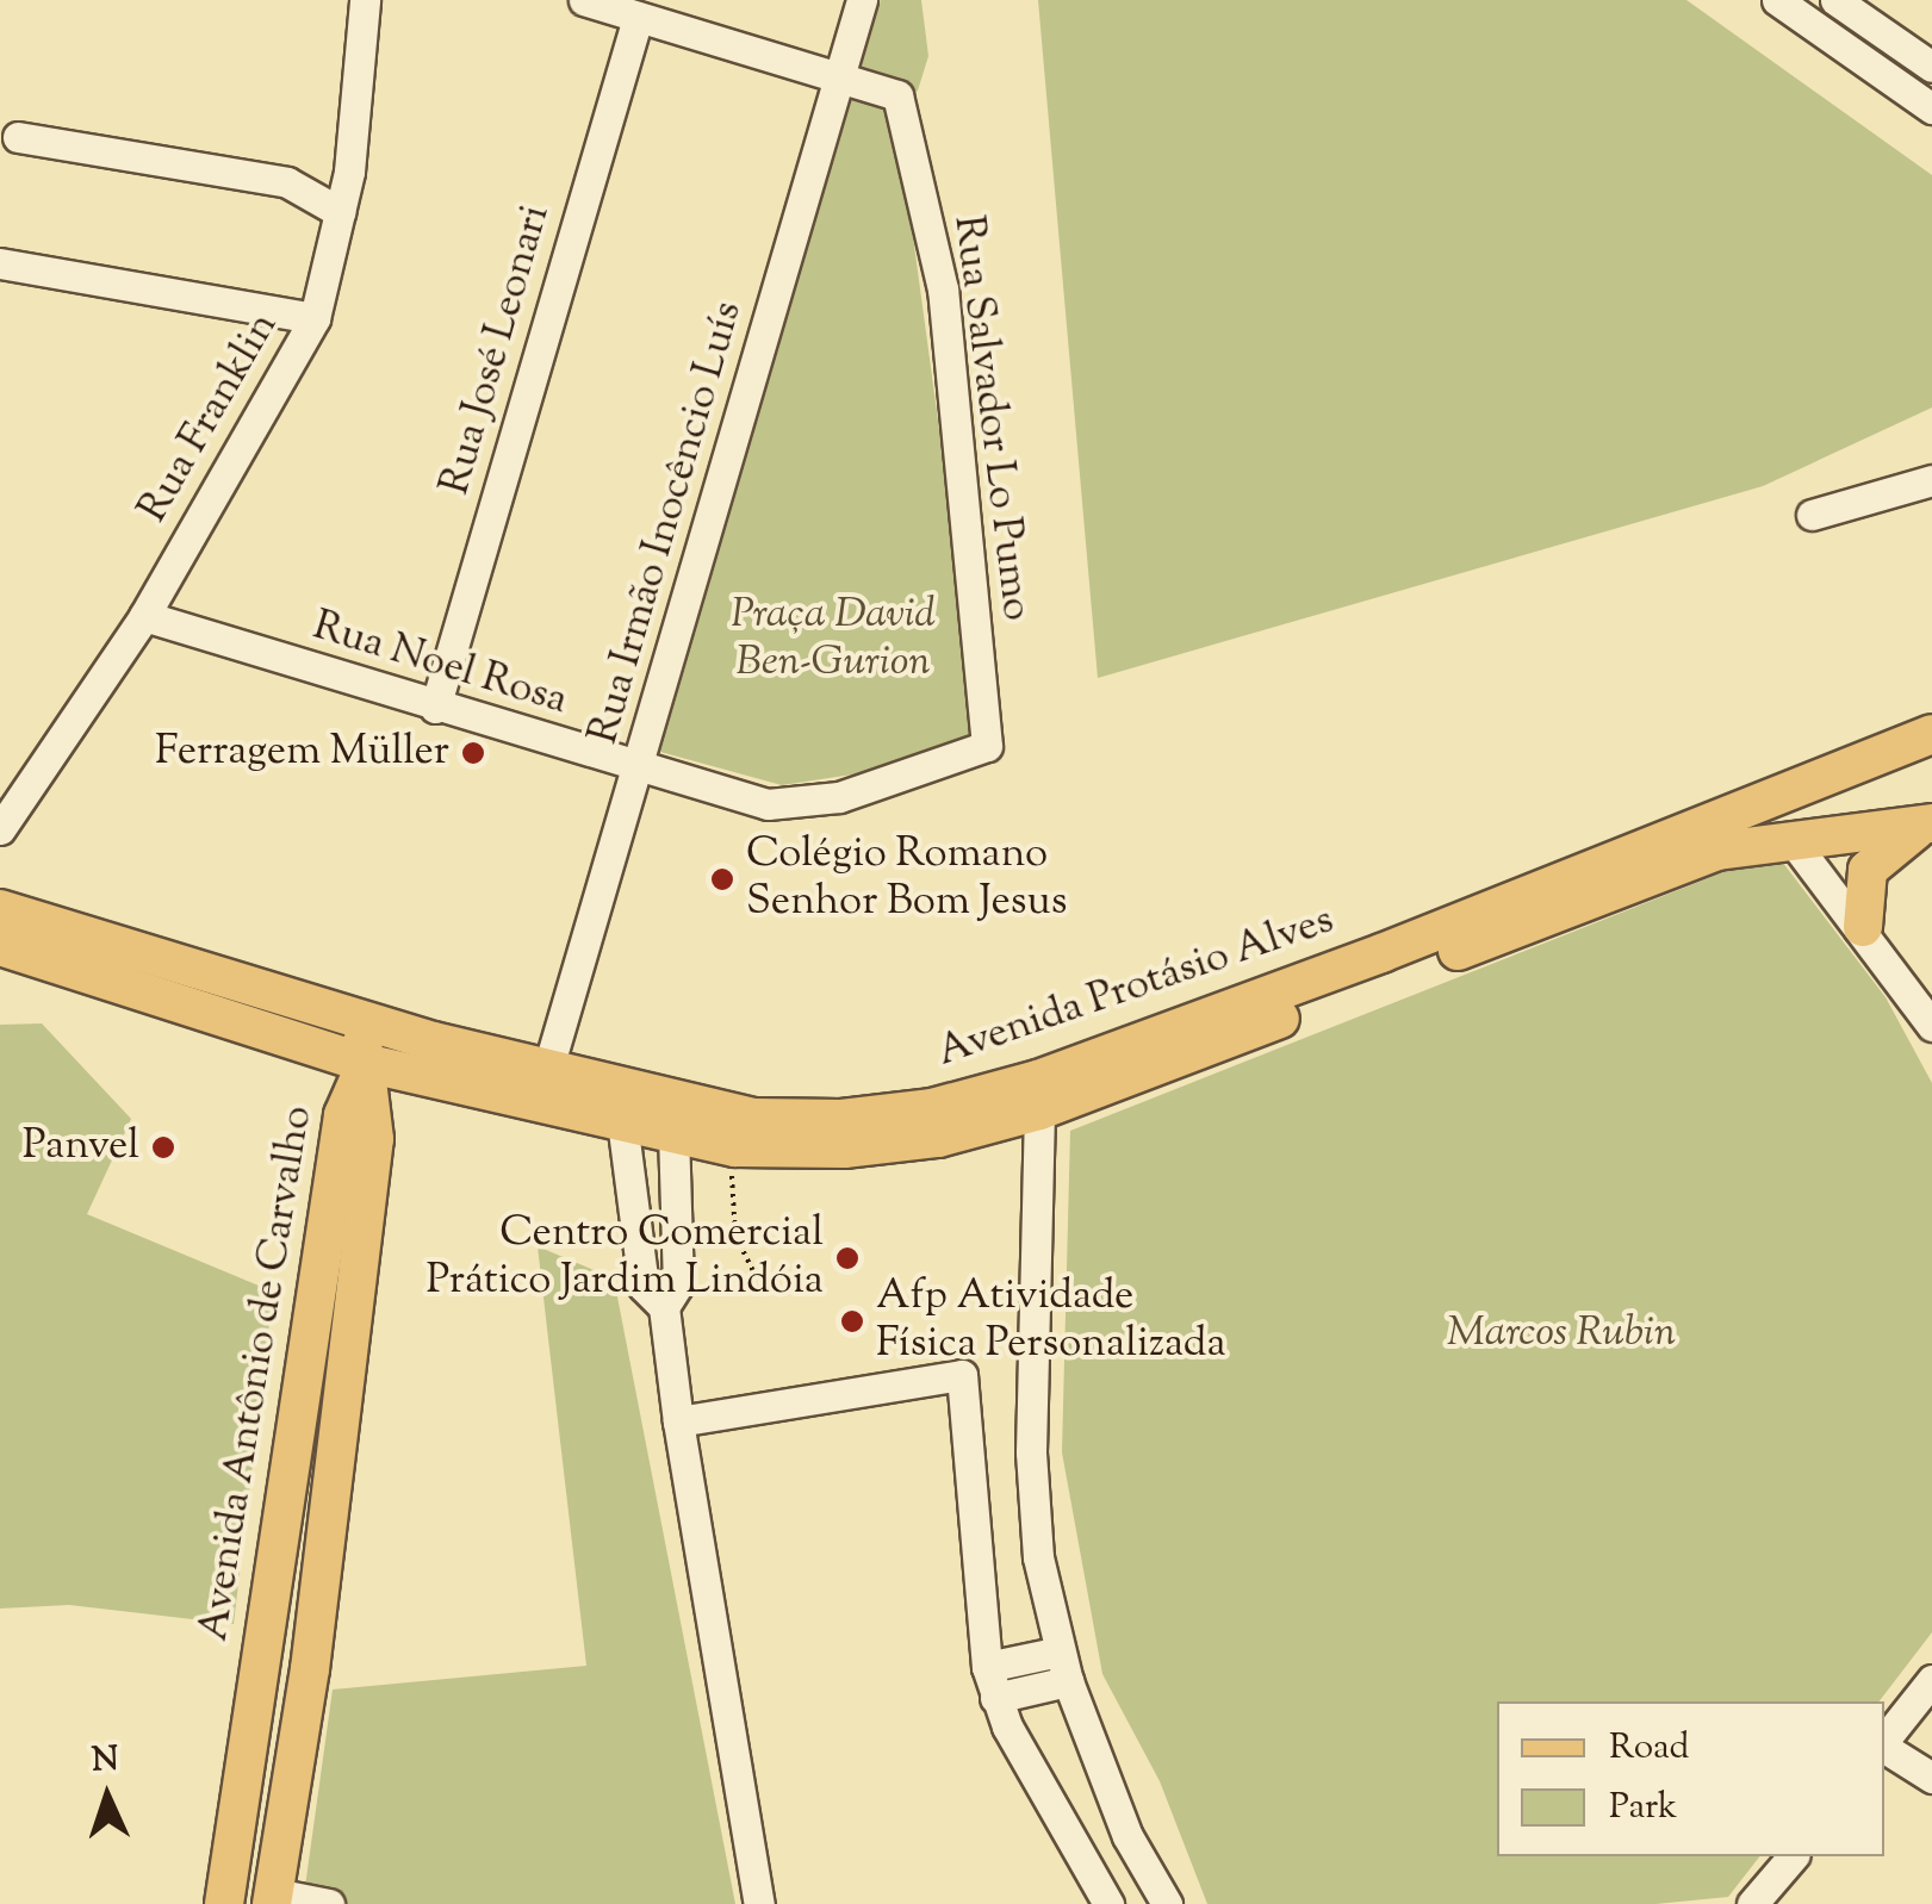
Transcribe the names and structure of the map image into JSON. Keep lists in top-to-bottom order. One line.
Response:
{"streets":{"main road":["Avenida Protásio Alves","Avenida Antônio de Carvalho"],"street":["Rua José Leonari","Rua Franklin","Rua Salvador Lo Pumo","Rua Irmão Inocêncio Luís","Rua Noel Rosa"]},"crossings":[["Rua José Leonari","Rua Noel Rosa"],["Rua Franklin","Rua Noel Rosa"],["Rua Salvador Lo Pumo","Rua Irmão Inocêncio Luís"],["Rua Salvador Lo Pumo","Rua Noel Rosa"],["Rua Irmão Inocêncio Luís","Rua Noel Rosa"],["Rua Irmão Inocêncio Luís","Avenida Protásio Alves"],["Avenida Protásio Alves","Avenida Antônio de Carvalho"]],"parks":["Praça David Ben-Gurion","Marcos Rubin"],"places":["Ferragem Müller","Colégio Romano Senhor Bom Jesus","Panvel","Centro Comercial Prático Jardim Lindóia","Afp Atividade Física Personalizada"],"legend":["Road","Park"],"north":"top"}
